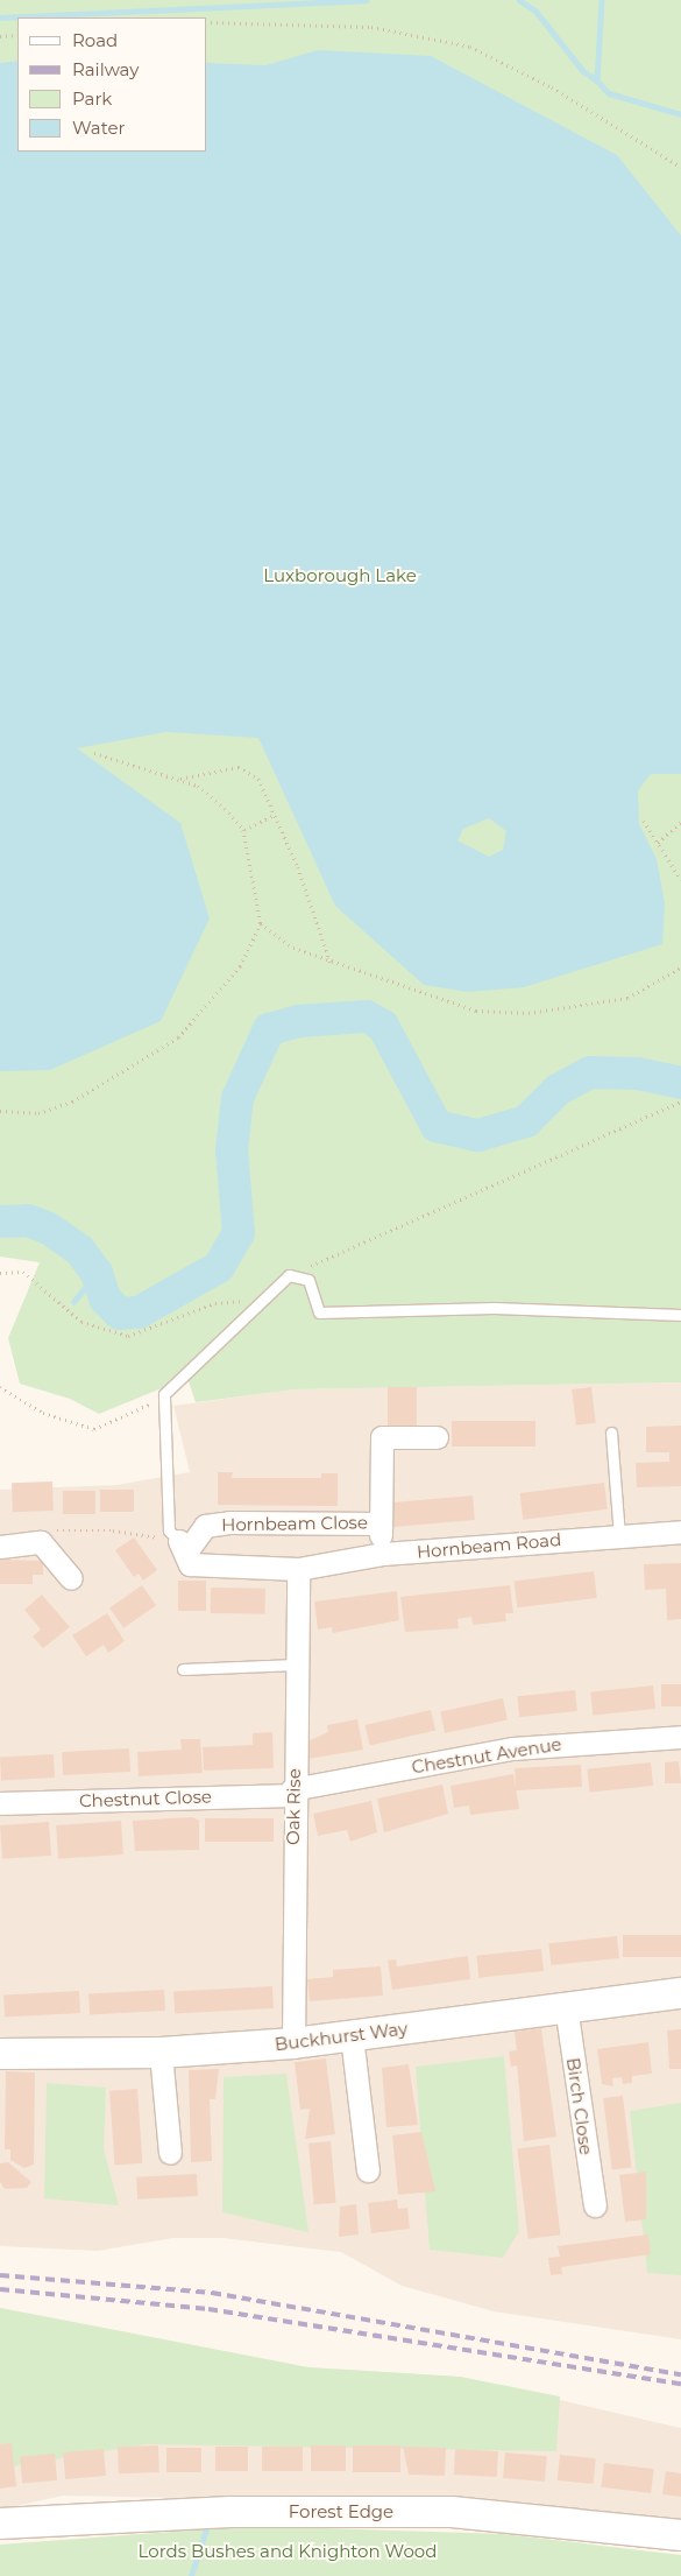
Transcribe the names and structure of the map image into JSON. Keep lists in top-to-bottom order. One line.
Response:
{"streets":{"street":["Hornbeam Close","Hornbeam Road","Chestnut Avenue","Chestnut Close","Oak Rise","Buckhurst Way","Birch Close","Forest Edge"]},"crossings":[["Hornbeam Road","Oak Rise"],["Chestnut Avenue","Chestnut Close"],["Chestnut Avenue","Oak Rise"],["Chestnut Close","Oak Rise"],["Oak Rise","Buckhurst Way"],["Buckhurst Way","Birch Close"]],"parks":["Luxborough Lake","Lords Bushes and Knighton Wood"],"legend":["Road","Railway","Park","Water"]}
